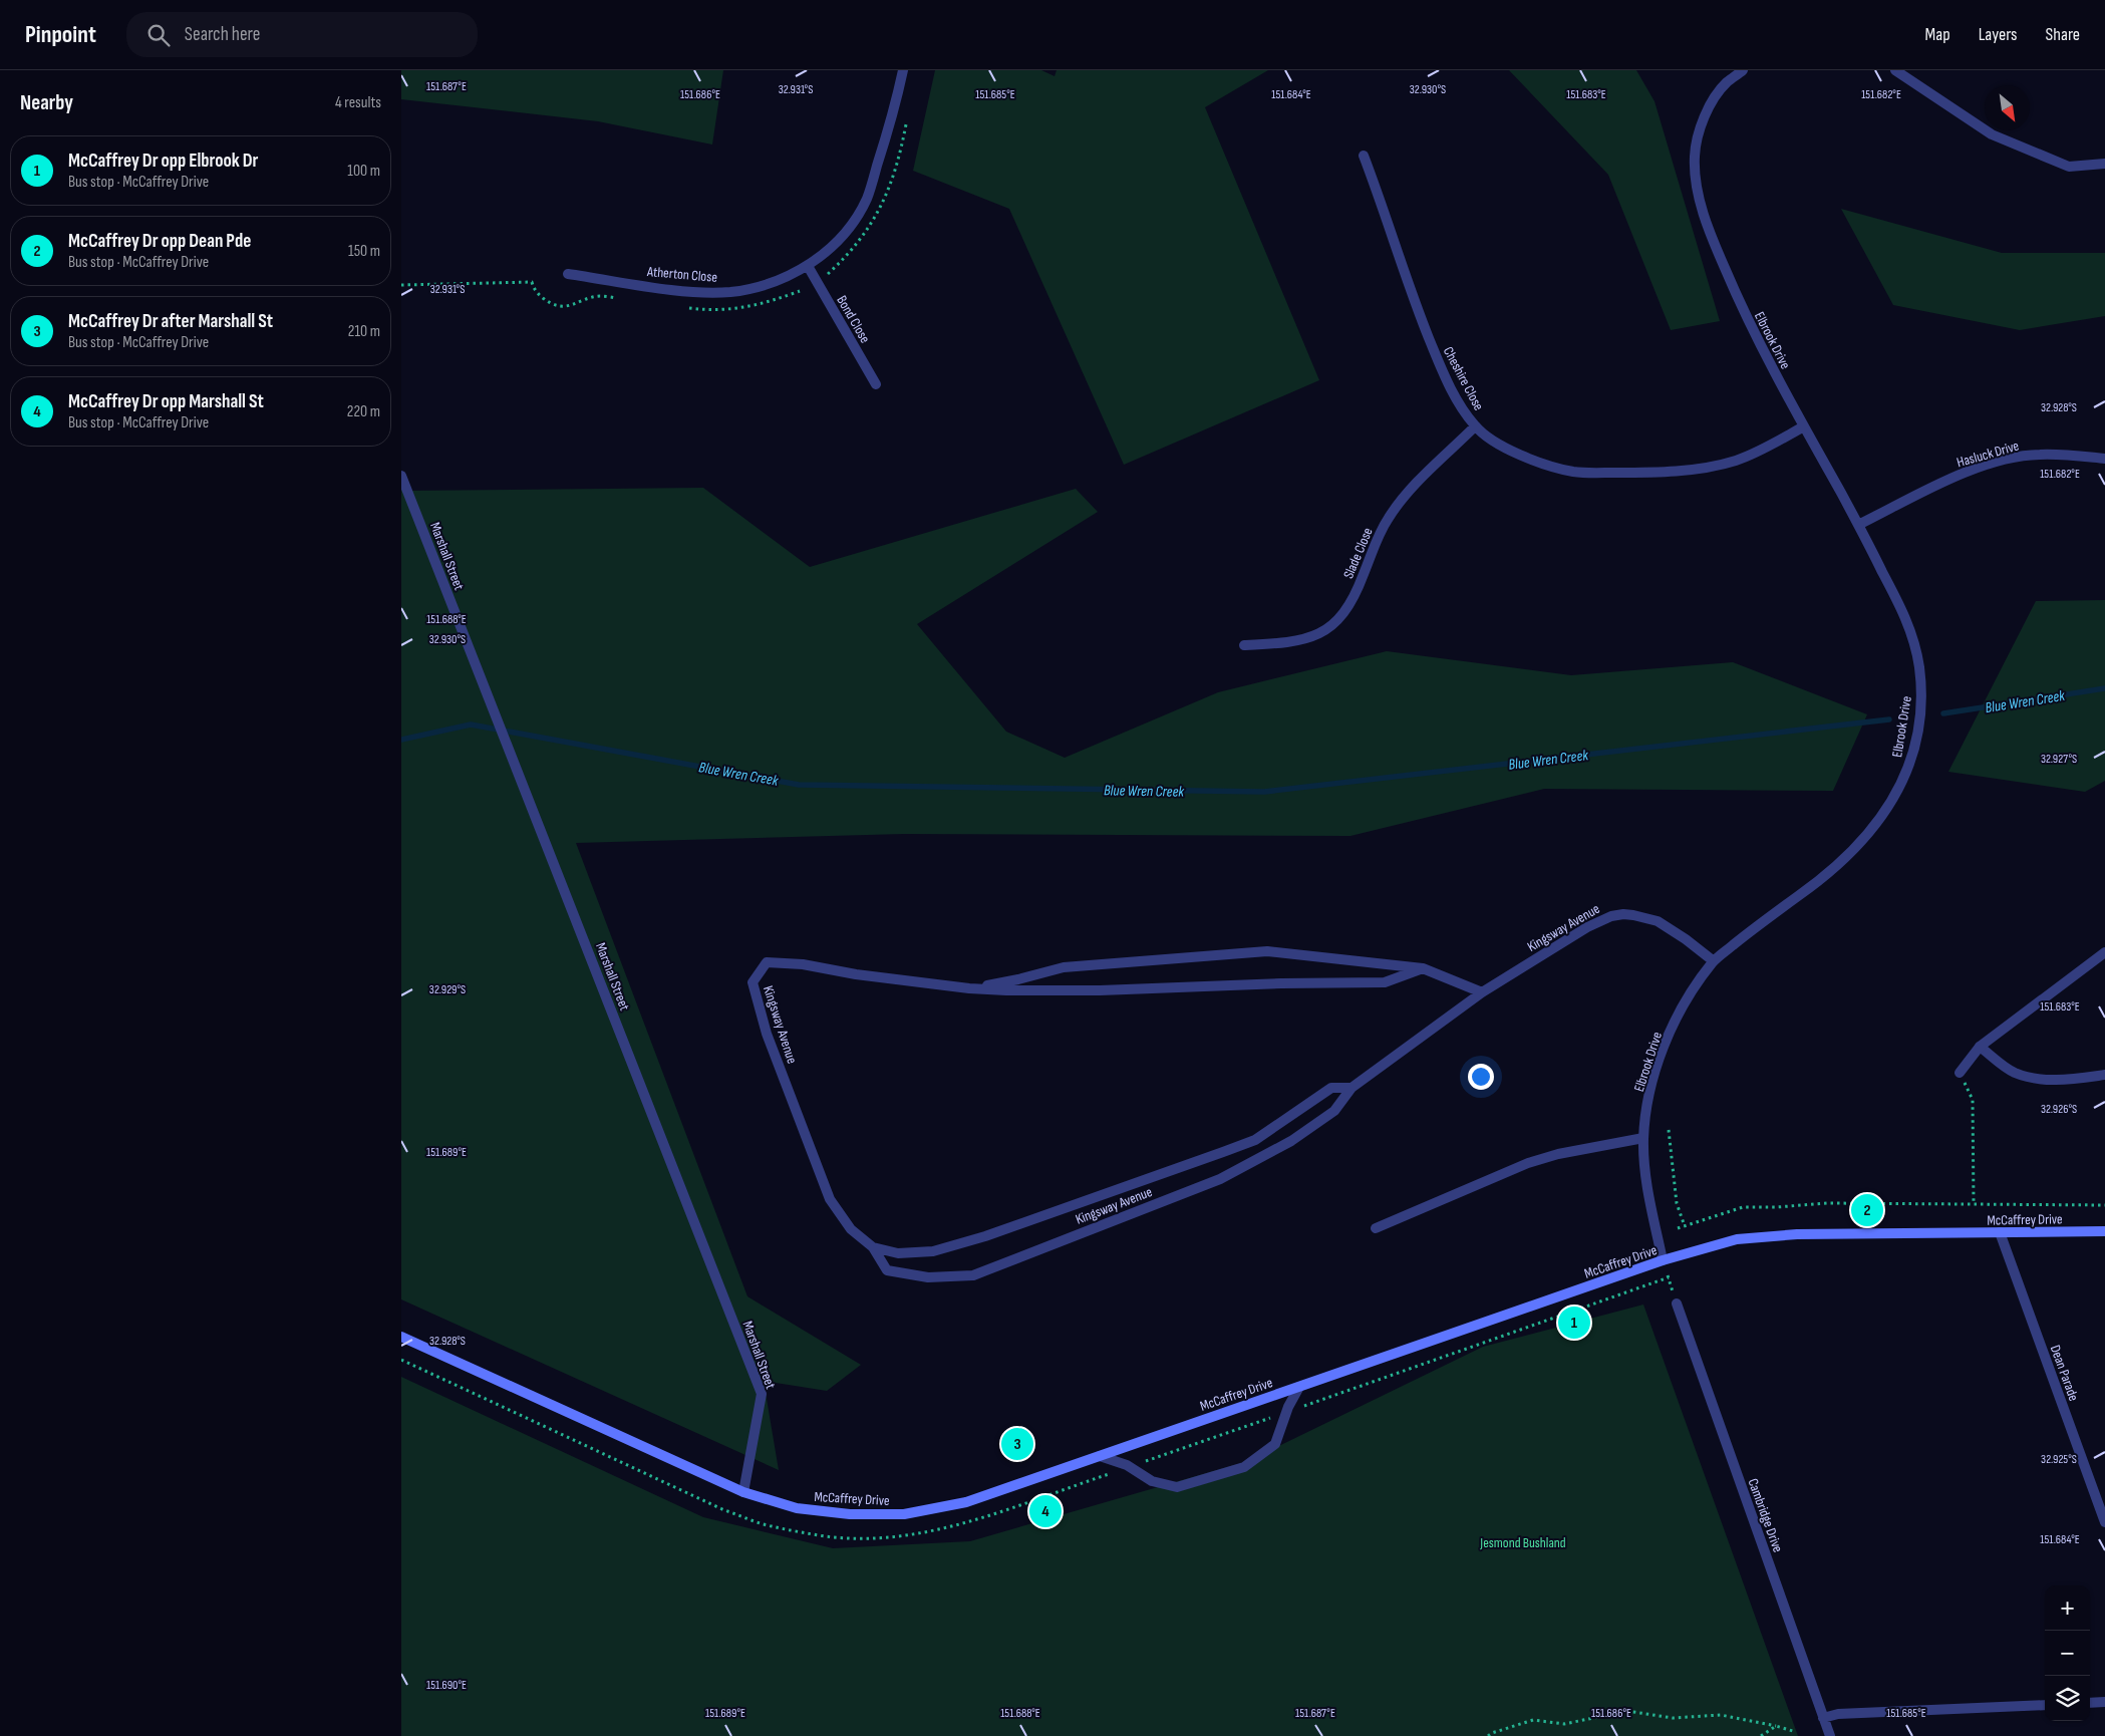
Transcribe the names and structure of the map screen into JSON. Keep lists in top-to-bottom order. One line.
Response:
{"streets":{"main road":["McCaffrey Drive"],"street":["Atherton Close","Bond Close","Elbrook Drive","Cheshire Close","Hasluck Drive","Slade Close","Marshall Street","Kingsway Avenue","Dean Parade","Cambridge Drive"]},"crossings":[["Atherton Close","Bond Close"],["Elbrook Drive","Cheshire Close"],["Elbrook Drive","Hasluck Drive"],["Elbrook Drive","Kingsway Avenue"],["Elbrook Drive","McCaffrey Drive"],["Cheshire Close","Slade Close"],["Marshall Street","McCaffrey Drive"],["McCaffrey Drive","Dean Parade"]],"water":["Blue Wren Creek"],"parks":["Jesmond Bushland"],"north":"bottom right","page":{"header":"Pinpoint","search":"Search here","nav":["Map","Layers","Share"],"heading":["Nearby","4 results"],"list":[{"mark":"1","name":"McCaffrey Dr opp Elbrook Dr","note":"Bus stop · McCaffrey Drive","value":"100 m"},{"mark":"2","name":"McCaffrey Dr opp Dean Pde","note":"Bus stop · McCaffrey Drive","value":"150 m"},{"mark":"3","name":"McCaffrey Dr after Marshall St","note":"Bus stop · McCaffrey Drive","value":"210 m"},{"mark":"4","name":"McCaffrey Dr opp Marshall St","note":"Bus stop · McCaffrey Drive","value":"220 m"}],"pins":["2","1","3","4"],"map_buttons":["+","−"]},"coordinates":["151.687°E","32.931°S","32.930°S","151.686°E","151.685°E","151.684°E","151.683°E","151.682°E","32.928°S","151.688°E","32.927°S","32.929°S","32.926°S","151.689°E","32.925°S","151.690°E"]}
